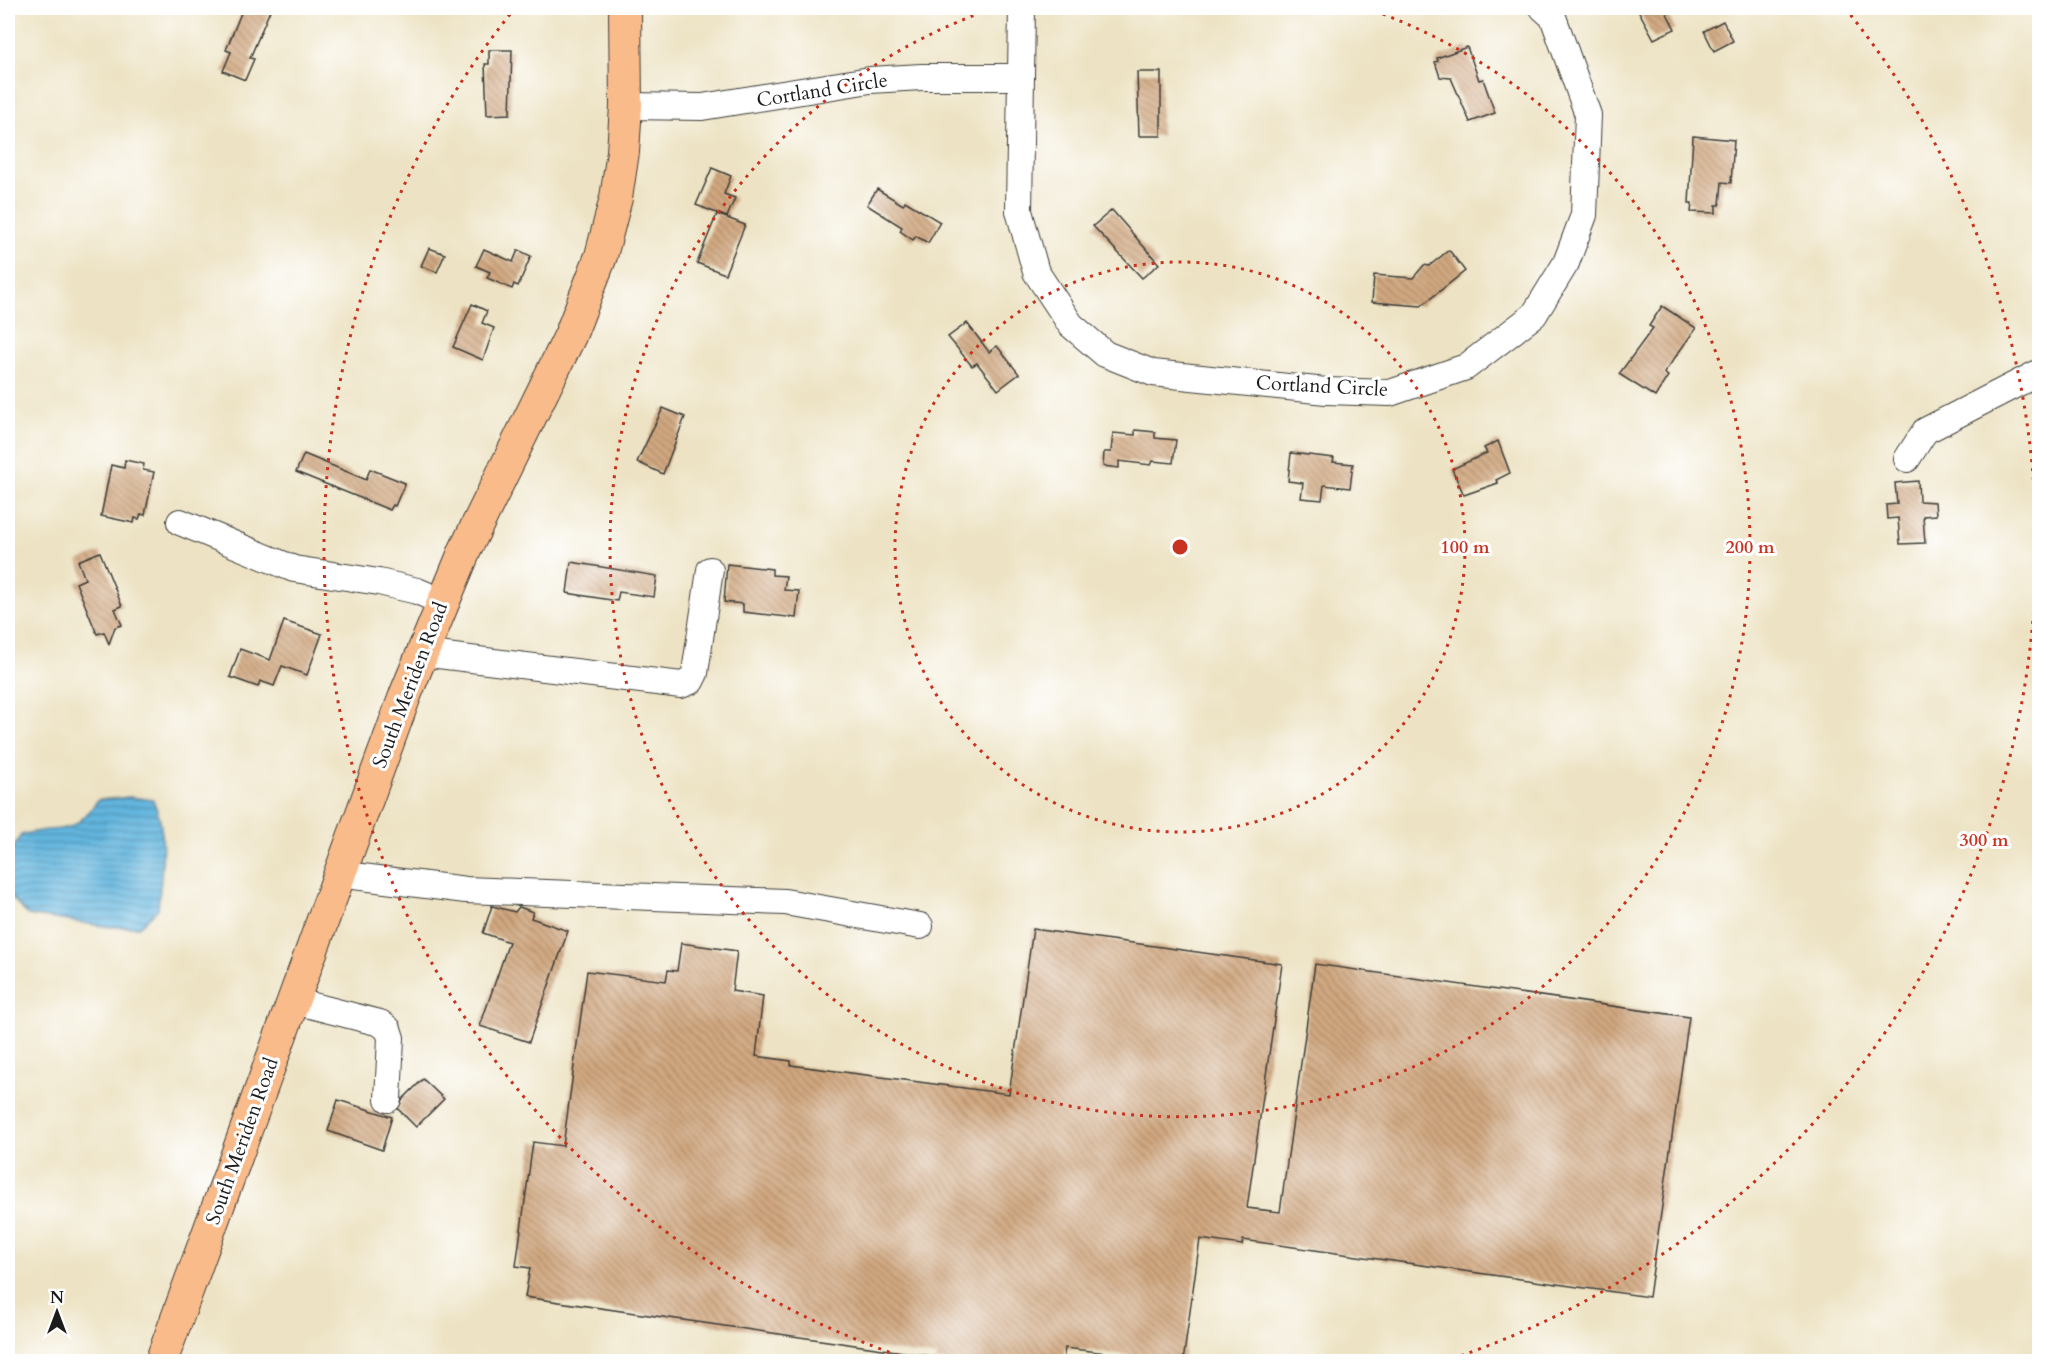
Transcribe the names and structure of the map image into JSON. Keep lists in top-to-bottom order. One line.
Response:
{"streets":{"main road":["South Meriden Road"],"street":["Cortland Circle"]},"crossings":[["Cortland Circle","South Meriden Road"]],"north":"top","rings":["100 m","200 m","300 m"]}
